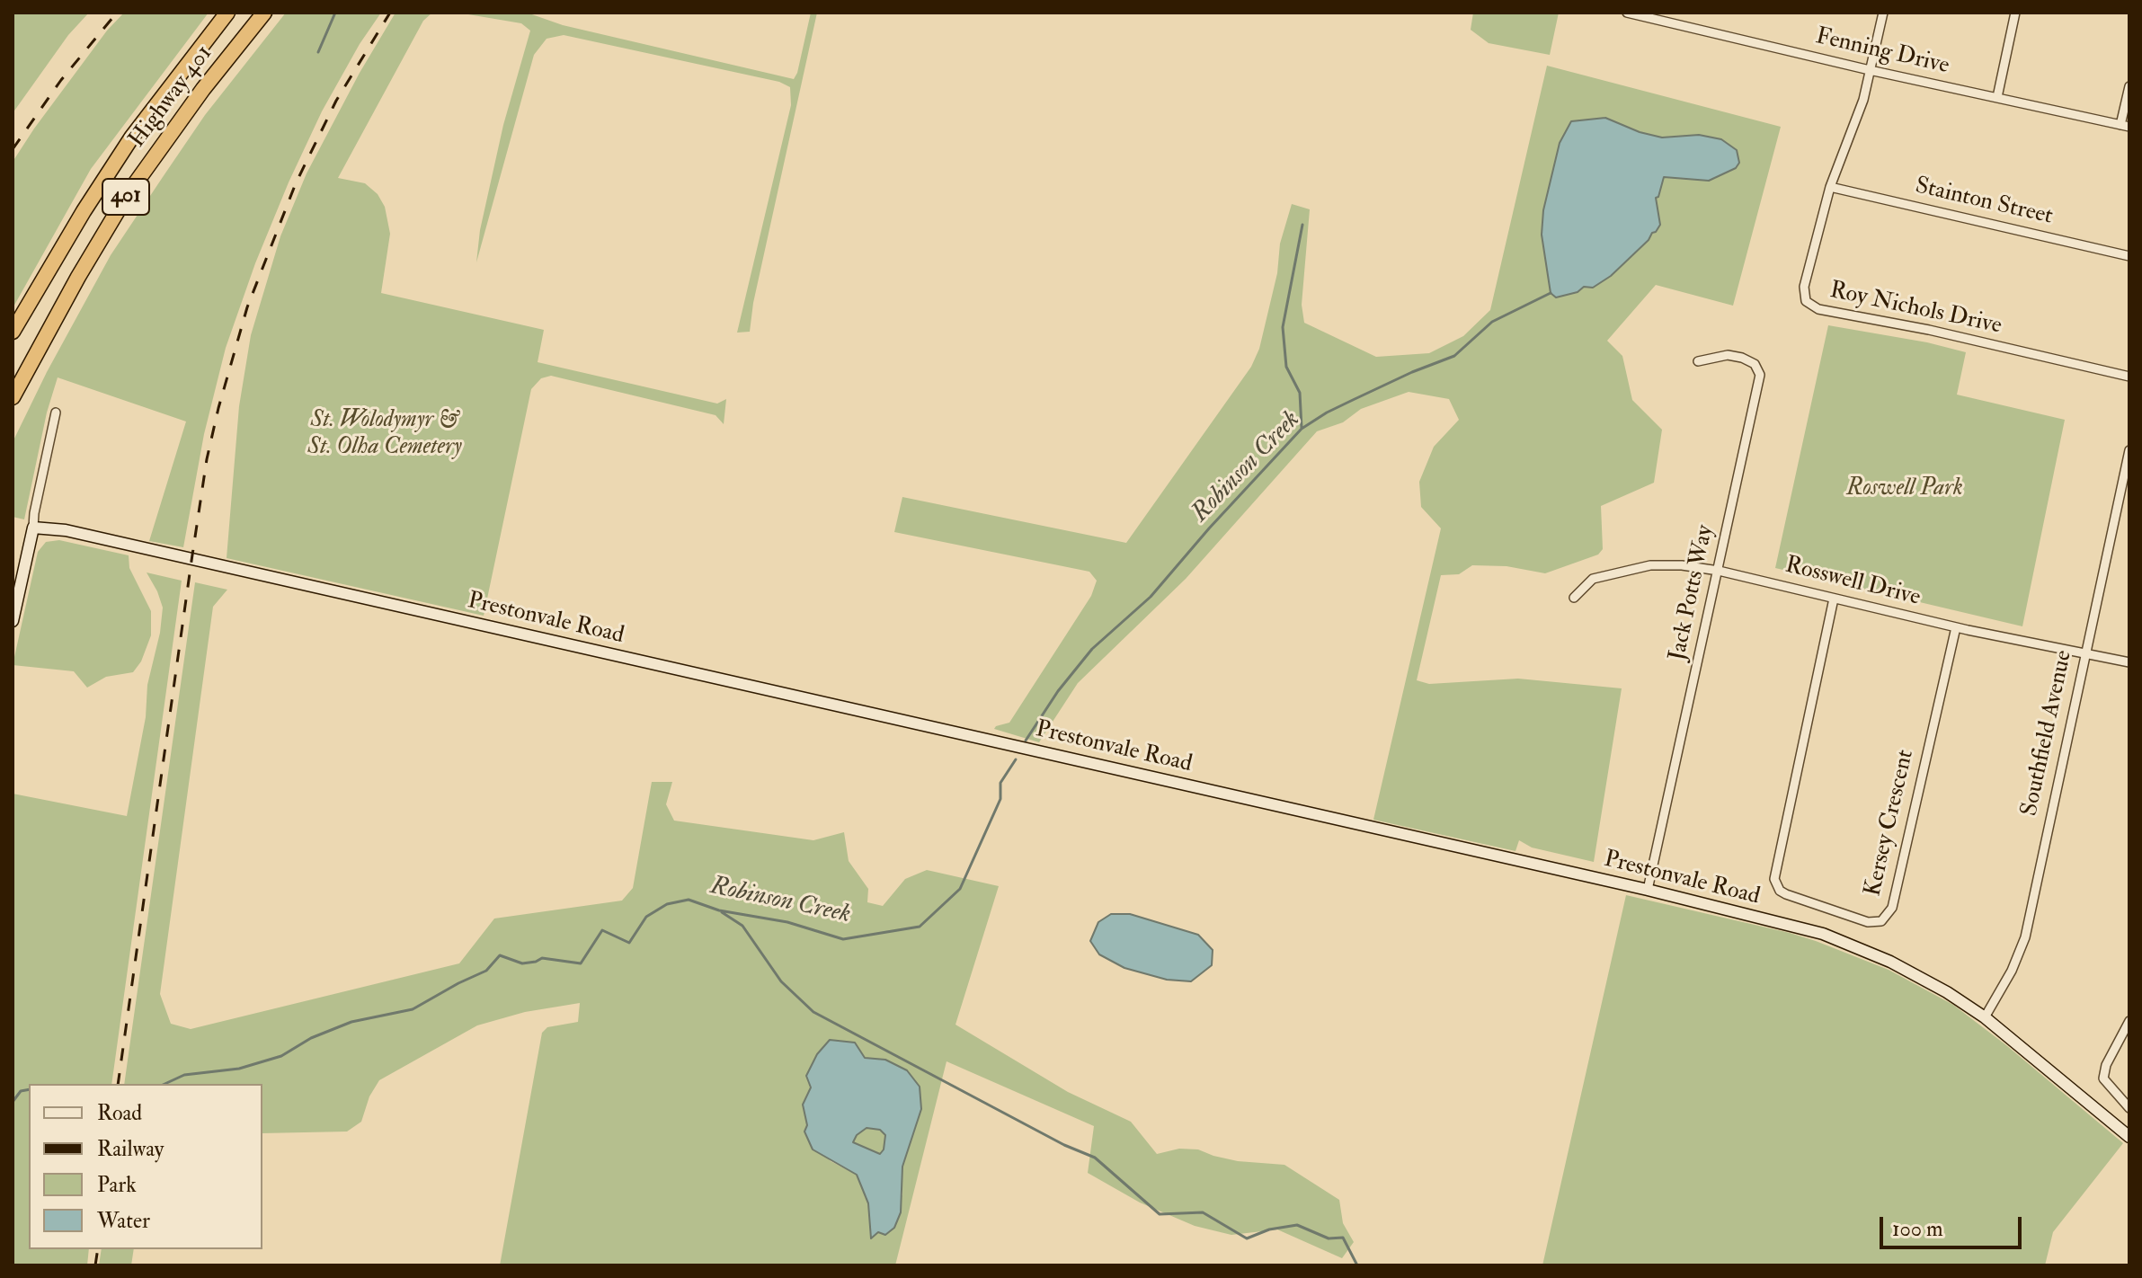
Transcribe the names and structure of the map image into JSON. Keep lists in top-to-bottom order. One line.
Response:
{"streets":{"highway":["Highway 401","401"],"street":["Fenning Drive","Stainton Street","Roy Nichols Drive","Rosswell Drive","Jack Potts Way","Prestonvale Road","Southfield Avenue","Kersey Crescent"]},"crossings":[["Fenning Drive","Roy Nichols Drive"],["Stainton Street","Roy Nichols Drive"],["Rosswell Drive","Jack Potts Way"],["Rosswell Drive","Southfield Avenue"],["Rosswell Drive","Kersey Crescent"],["Jack Potts Way","Prestonvale Road"],["Prestonvale Road","Southfield Avenue"]],"water":["Robinson Creek"],"parks":["St. Wolodymyr & St. Olha Cemetery","Roswell Park"],"legend":["Road","Railway","Park","Water"],"scale_bar":"100 m"}
